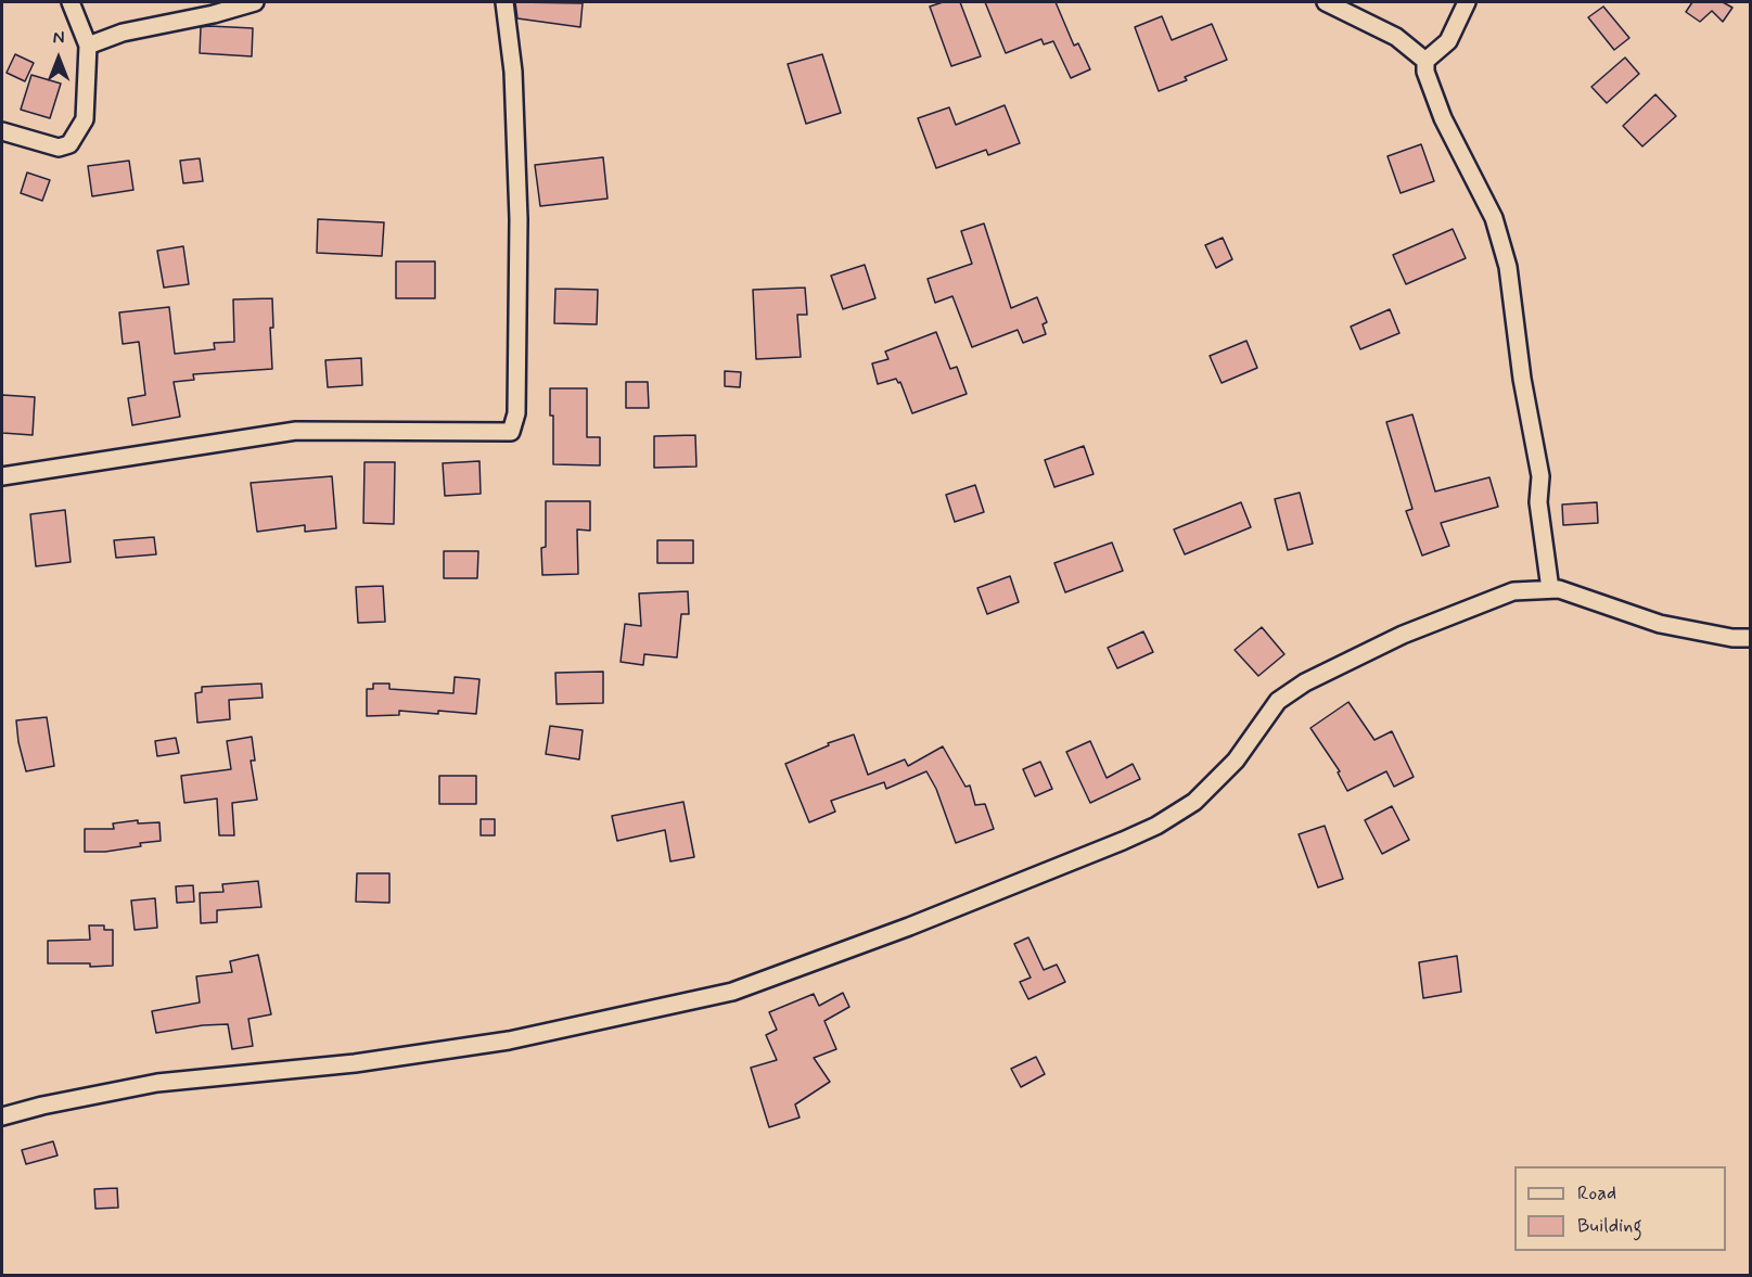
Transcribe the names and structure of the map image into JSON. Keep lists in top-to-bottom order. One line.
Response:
{"legend":["Road","Building"],"north":"top"}
